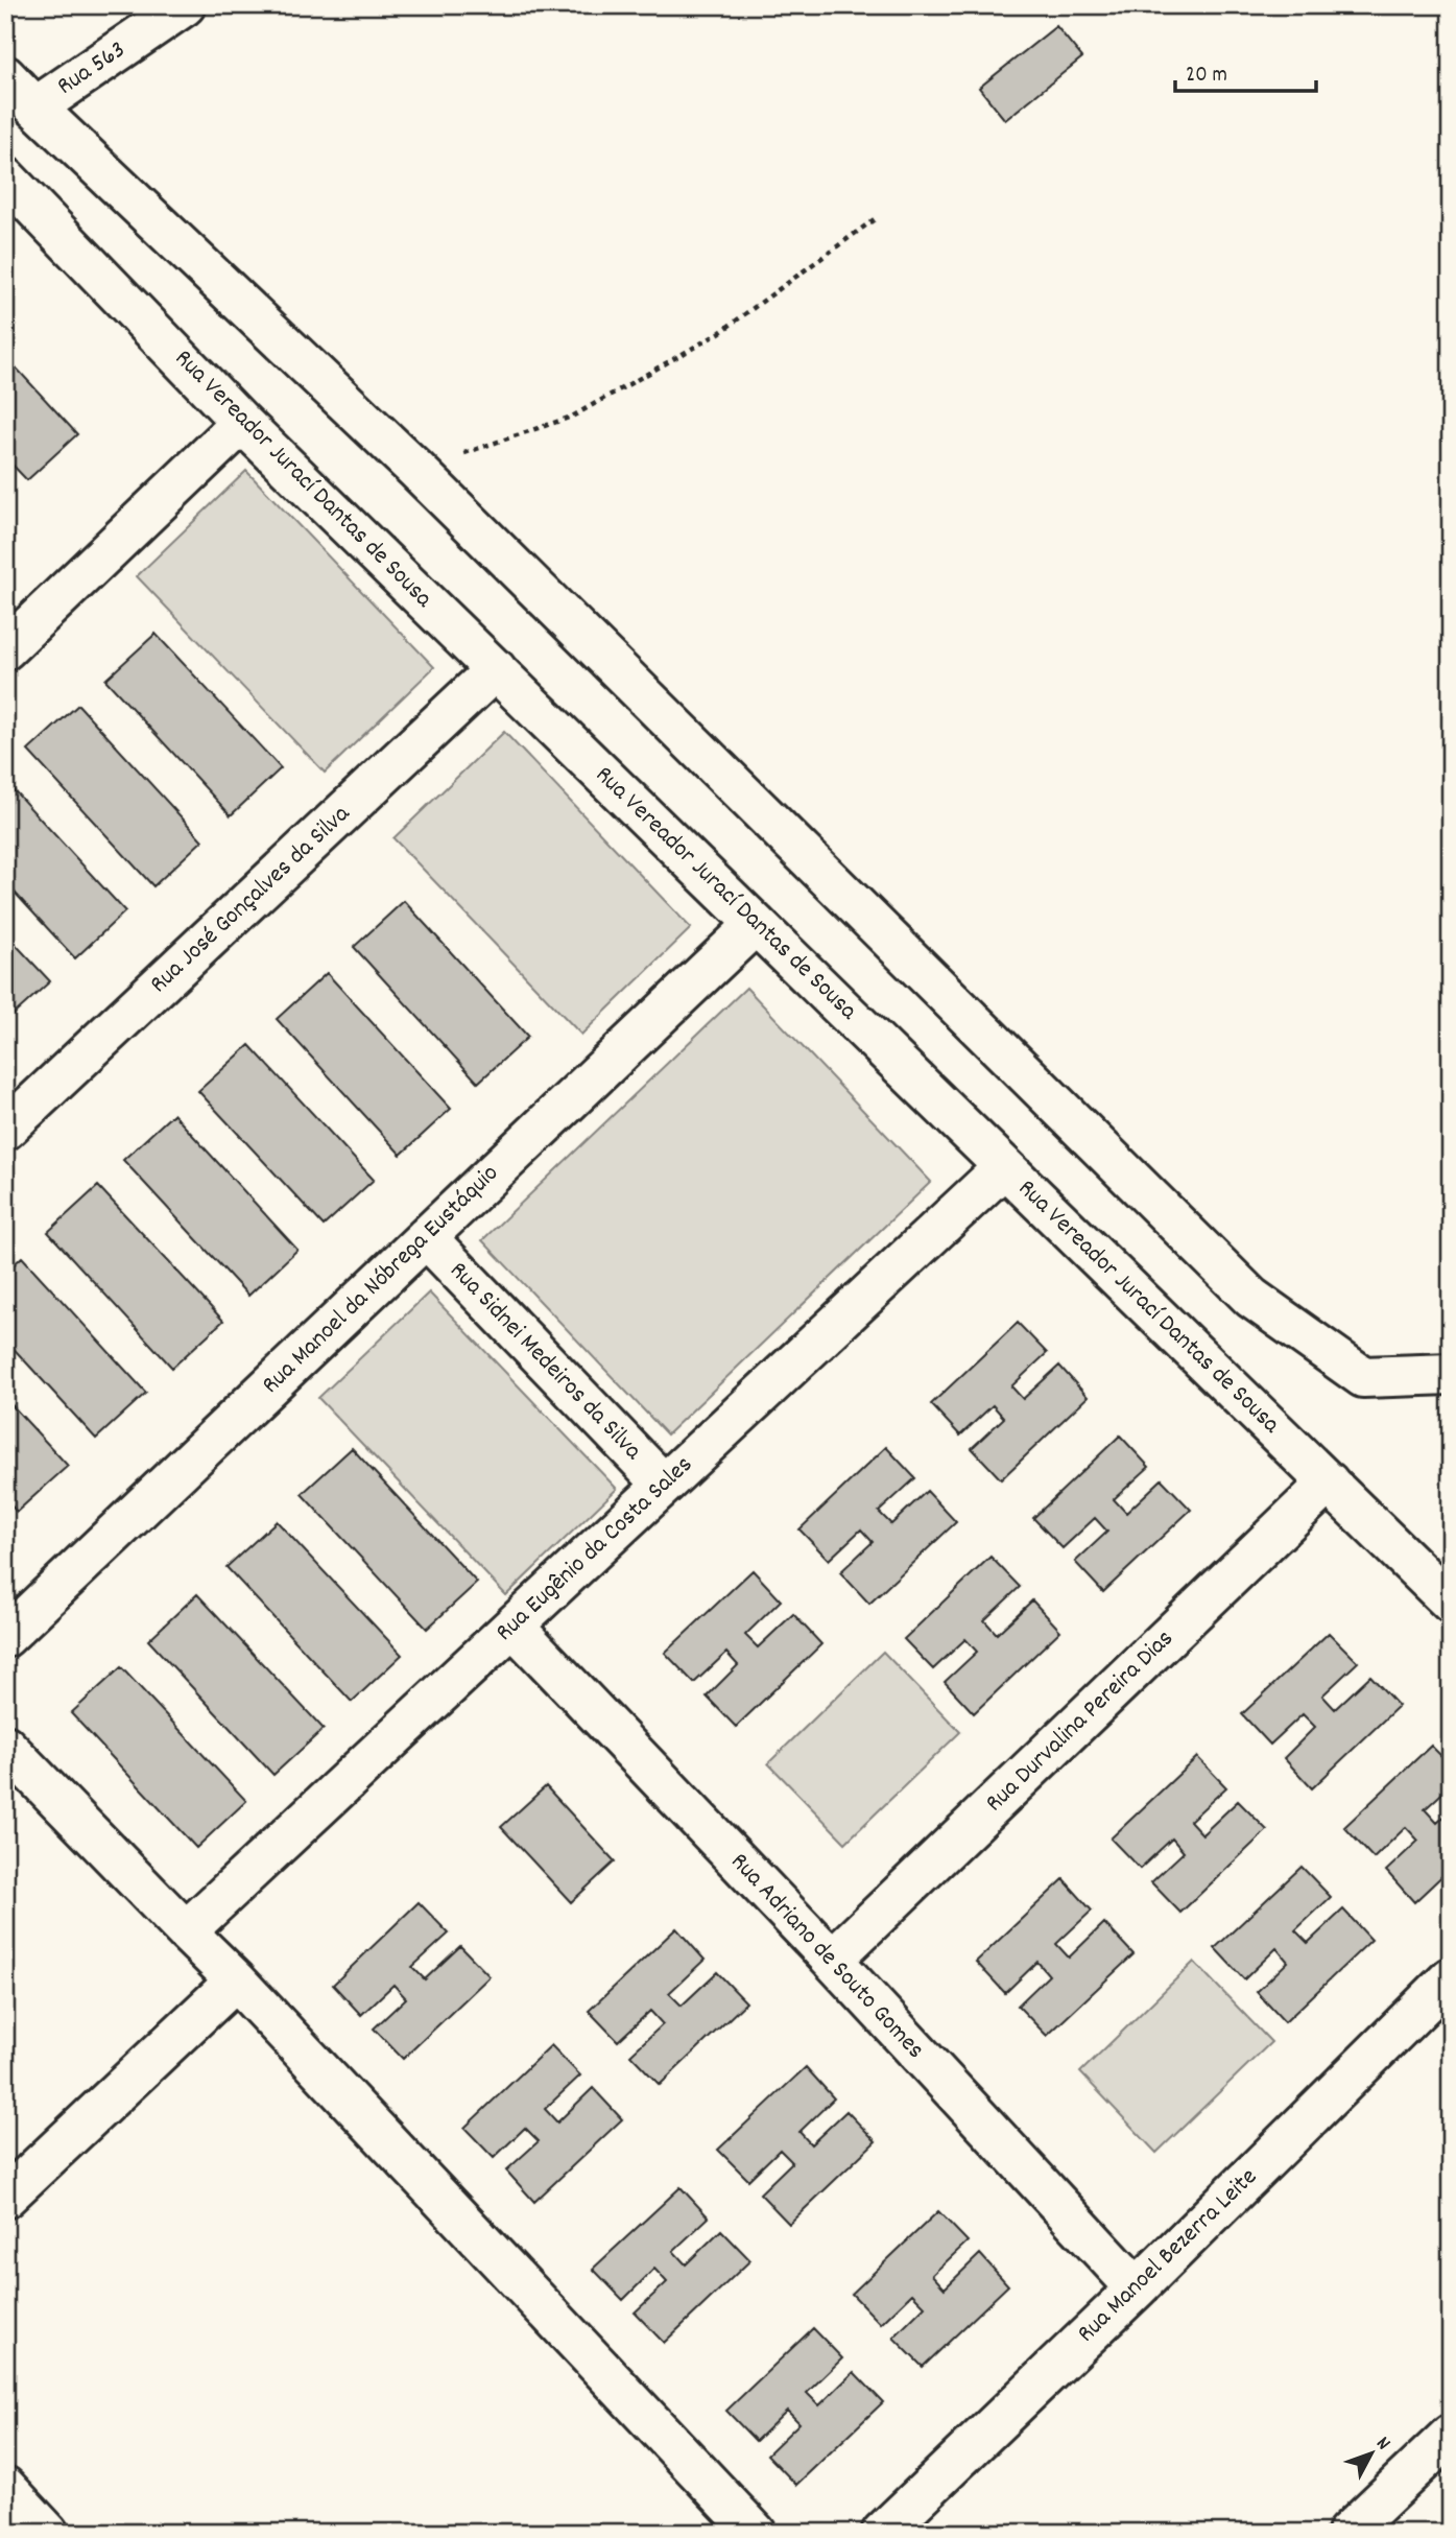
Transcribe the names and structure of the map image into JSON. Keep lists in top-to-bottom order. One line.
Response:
{"streets":{"street":["Rua 563","Rua Vereador Jurací Dantas de Sousa","Rua José Gonçalves da Silva","Rua Manoel da Nóbrega Eustáquio","Rua Sidnei Medeiros da Silva","Rua Eugênio da Costa Sales","Rua Durvalina Pereira Dias","Rua Adriano de Souto Gomes","Rua Manoel Bezerra Leite"]},"crossings":[["Rua Vereador Jurací Dantas de Sousa","Rua José Gonçalves da Silva"],["Rua Vereador Jurací Dantas de Sousa","Rua Manoel da Nóbrega Eustáquio"],["Rua Vereador Jurací Dantas de Sousa","Rua Eugênio da Costa Sales"],["Rua Vereador Jurací Dantas de Sousa","Rua Durvalina Pereira Dias"],["Rua Manoel da Nóbrega Eustáquio","Rua Sidnei Medeiros da Silva"],["Rua Sidnei Medeiros da Silva","Rua Eugênio da Costa Sales"],["Rua Eugênio da Costa Sales","Rua Adriano de Souto Gomes"],["Rua Durvalina Pereira Dias","Rua Adriano de Souto Gomes"],["Rua Adriano de Souto Gomes","Rua Manoel Bezerra Leite"]],"scale_bar":"20 m","north":"top right"}
